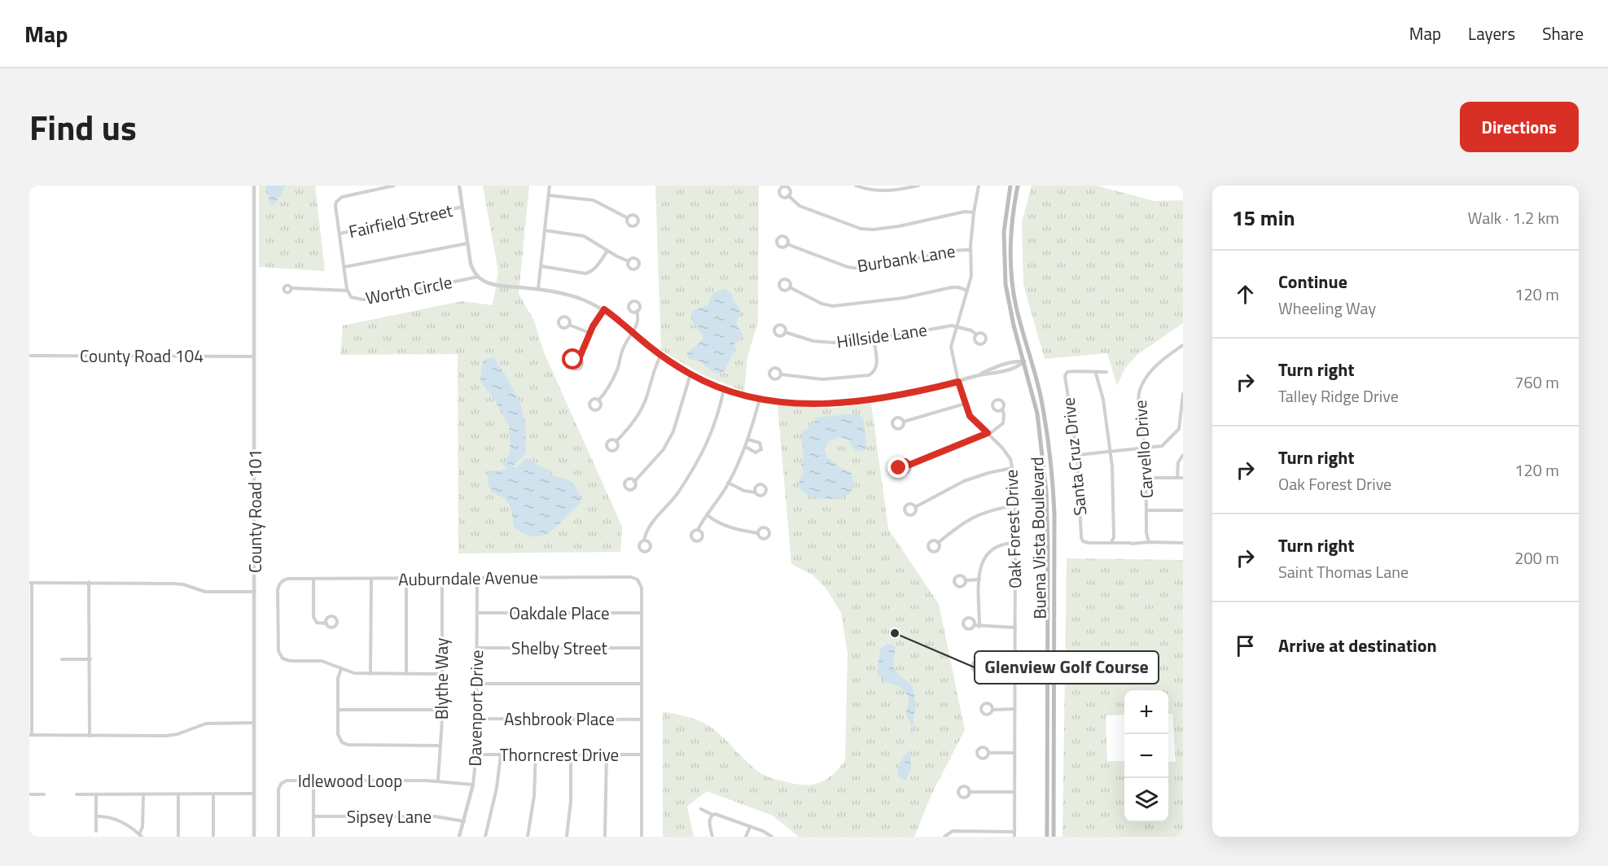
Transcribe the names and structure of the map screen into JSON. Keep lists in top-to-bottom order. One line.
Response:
{"streets":{"main road":["Buena Vista Boulevard"],"street":["Fairfield Street","Burbank Lane","Worth Circle","Hillside Lane","County Road 104","Carvello Drive","Santa Cruz Drive","County Road 101","Oak Forest Drive","Auburndale Avenue","Oakdale Place","Shelby Street","Blythe Way","Davenport Drive","Ashbrook Place","Thorncrest Drive","Idlewood Loop","Sipsey Lane"]},"crossings":[["Fairfield Street","Worth Circle"],["Burbank Lane","Oak Forest Drive"],["Hillside Lane","Oak Forest Drive"],["County Road 104","County Road 101"],["Auburndale Avenue","Oakdale Place"],["Auburndale Avenue","Shelby Street"],["Auburndale Avenue","Blythe Way"],["Auburndale Avenue","Davenport Drive"],["Auburndale Avenue","Ashbrook Place"],["Auburndale Avenue","Thorncrest Drive"],["Oakdale Place","Davenport Drive"],["Shelby Street","Davenport Drive"],["Blythe Way","Idlewood Loop"],["Davenport Drive","Ashbrook Place"],["Davenport Drive","Thorncrest Drive"],["Davenport Drive","Idlewood Loop"],["Davenport Drive","Sipsey Lane"]],"places":["Glenview Golf Course"],"page":{"header":"Map","nav":["Map","Layers","Share"],"title":"Find us","buttons":"Directions","heading":["15 min","Walk · 1.2 km"],"list":[["Continue","Wheeling Way","120 m"],["Turn right","Talley Ridge Drive","760 m"],["Turn right","Oak Forest Drive","120 m"],["Turn right","Saint Thomas Lane","200 m"],"Arrive at destination"],"map_buttons":["+","−"]}}
